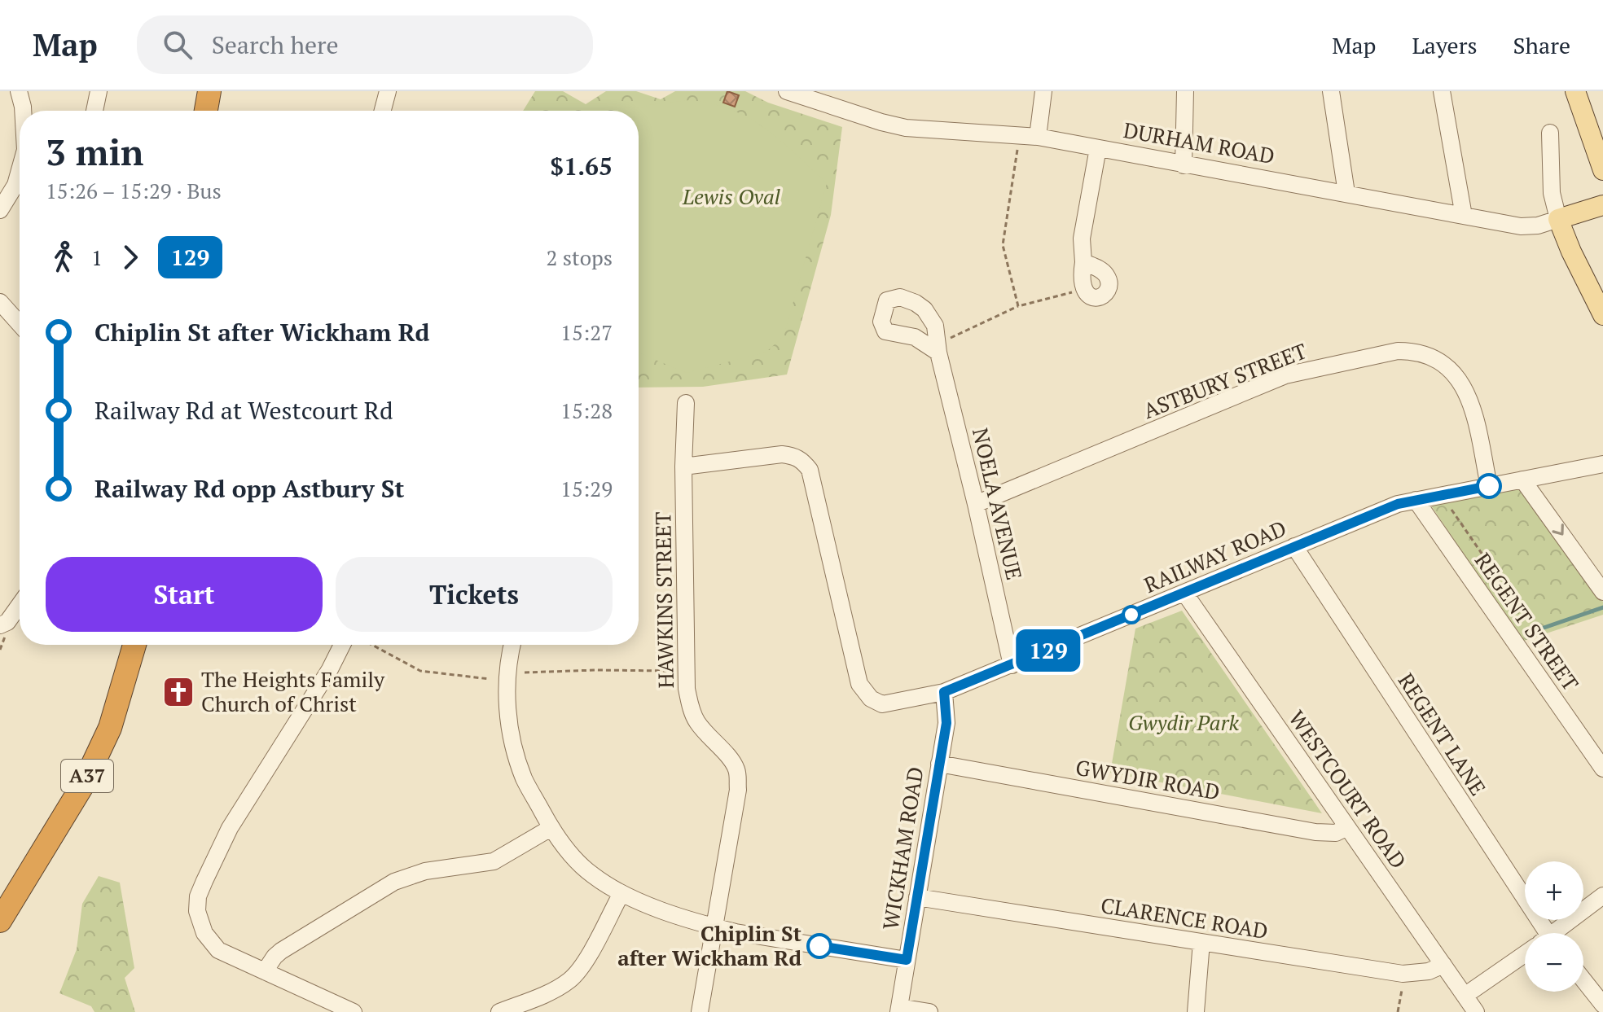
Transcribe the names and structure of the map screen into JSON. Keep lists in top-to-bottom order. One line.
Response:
{"streets":{"highway":["A37"],"main road":["DURHAM ROAD"],"street":["ASTBURY STREET","NOELA AVENUE","RAILWAY ROAD","HAWKINS STREET","REGENT STREET","REGENT LANE","GWYDIR ROAD","WESTCOURT ROAD","WICKHAM ROAD","CLARENCE ROAD"]},"crossings":[["ASTBURY STREET","NOELA AVENUE"],["ASTBURY STREET","RAILWAY ROAD"],["NOELA AVENUE","RAILWAY ROAD"],["RAILWAY ROAD","HAWKINS STREET"],["RAILWAY ROAD","REGENT STREET"],["RAILWAY ROAD","REGENT LANE"],["RAILWAY ROAD","WESTCOURT ROAD"],["RAILWAY ROAD","WICKHAM ROAD"],["GWYDIR ROAD","WESTCOURT ROAD"],["GWYDIR ROAD","WICKHAM ROAD"],["WESTCOURT ROAD","CLARENCE ROAD"],["WICKHAM ROAD","CLARENCE ROAD"]],"parks":["Lewis Oval","Gwydir Park"],"places":{"church":["The Heights Family Church of Christ"],"other":["Chiplin St after Wickham Rd"]},"lines":["bus line 129"],"page":{"header":"Map","search":"Search here","nav":["Map","Layers","Share"],"on_map":"129","heading":["3 min","15:26 – 15:29 · Bus","$1.65"],"legs":["1","129","2 stops"],"list":[{"name":"Chiplin St after Wickham Rd","value":"15:27"},{"name":"Railway Rd at Westcourt Rd","value":"15:28"},{"name":"Railway Rd opp Astbury St","value":"15:29"}],"buttons":["Start","Tickets"],"map_buttons":["+","−"]}}
